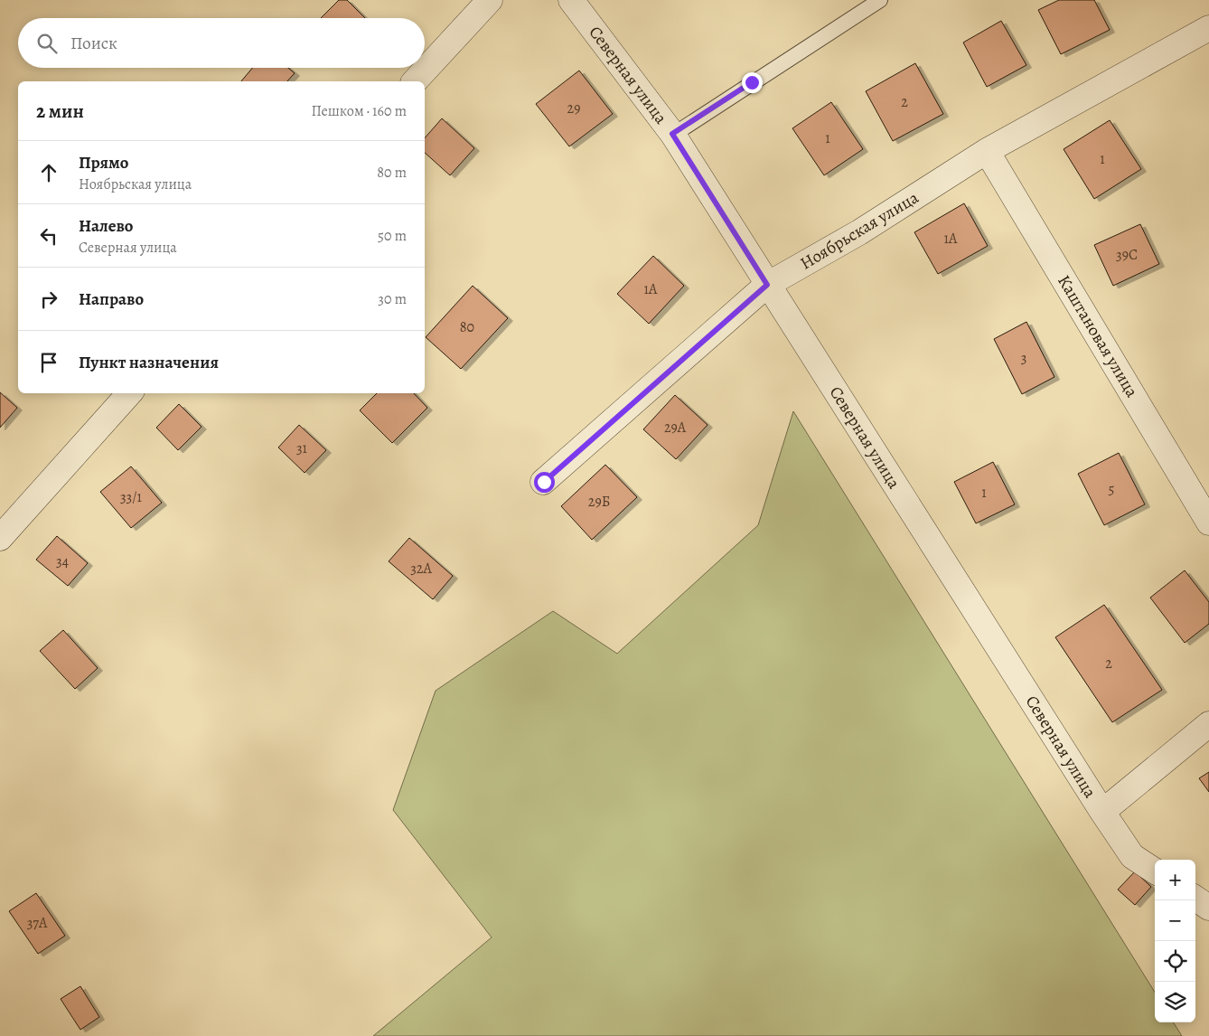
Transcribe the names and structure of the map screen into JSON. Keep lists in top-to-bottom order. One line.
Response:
{"streets":{"street":["Северная улица","Ноябрьская улица","Каштановая улица"]},"crossings":[["Северная улица","Ноябрьская улица"],["Ноябрьская улица","Каштановая улица"]],"house_numbers":["2","29","1","1","1А","39С","1А","80","3","29А","31","5","1","33/1","29Б","34","32А","2","37А"],"page":{"search":"Поиск","heading":["2 мин","Пешком · 160 m"],"list":[["Прямо","Ноябрьская улица","80 m"],["Налево","Северная улица","50 m"],["Направо","30 m"],"Пункт назначения"],"map_buttons":["+","−"]}}
